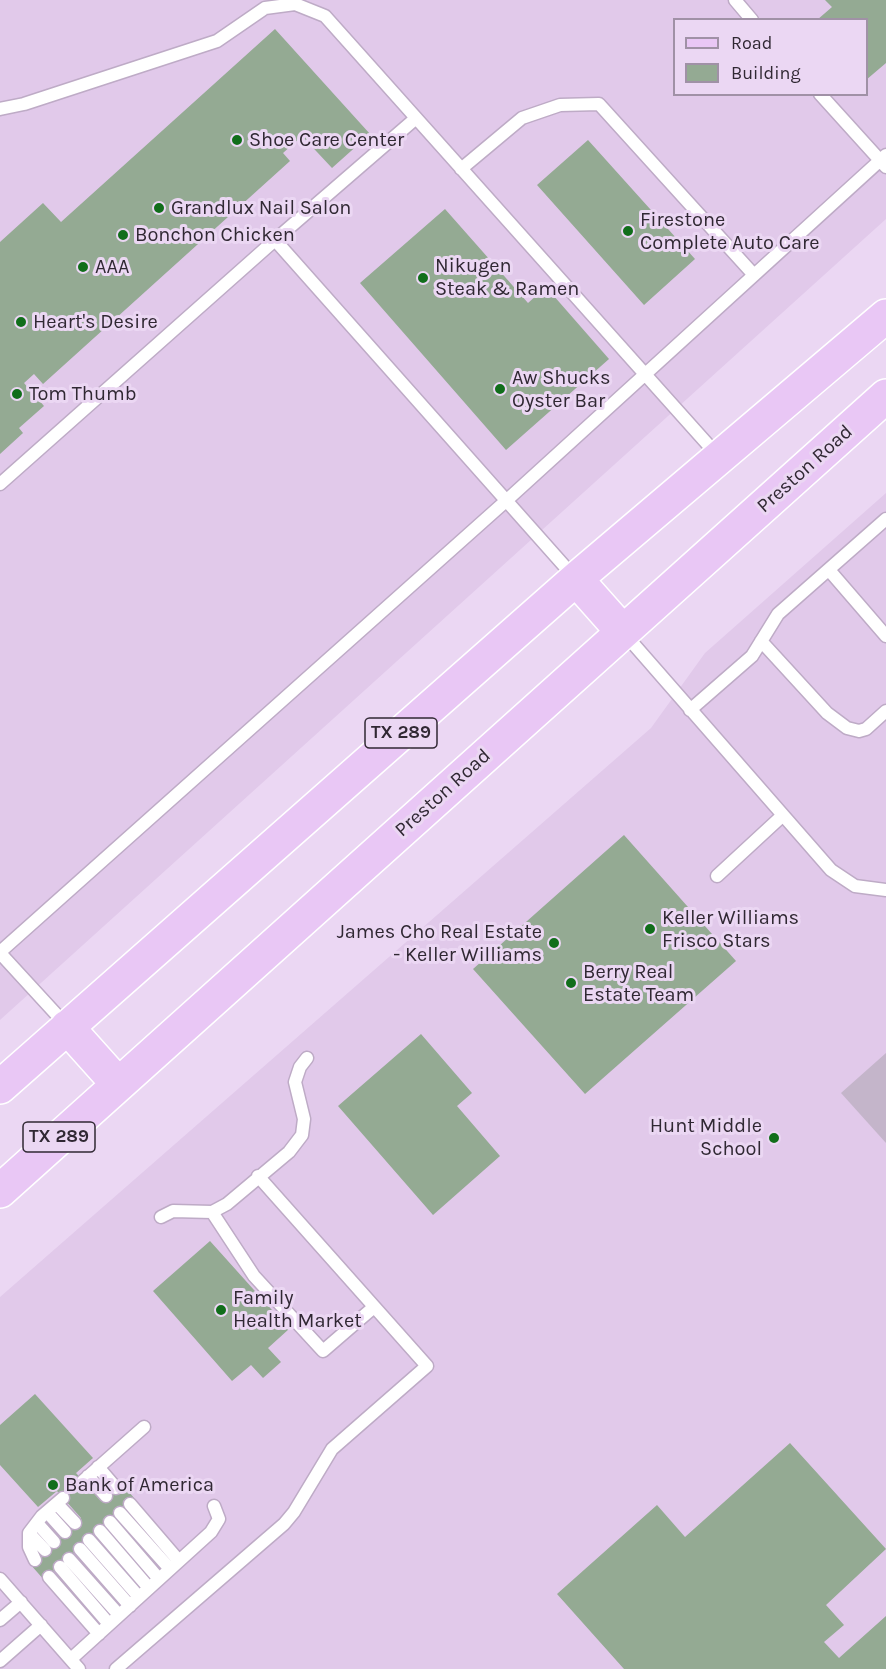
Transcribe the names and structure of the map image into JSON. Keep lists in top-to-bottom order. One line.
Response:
{"streets":{"main road":["Preston Road","TX 289"]},"places":["Shoe Care Center","Grandlux Nail Salon","Firestone Complete Auto Care","Bonchon Chicken","AAA","Nikugen Steak & Ramen","Heart's Desire","Aw Shucks Oyster Bar","Tom Thumb","Keller Williams Frisco Stars","James Cho Real Estate - Keller Williams","Berry Real Estate Team","Hunt Middle School","Family Health Market","Bank of America"],"legend":["Road","Building"]}
